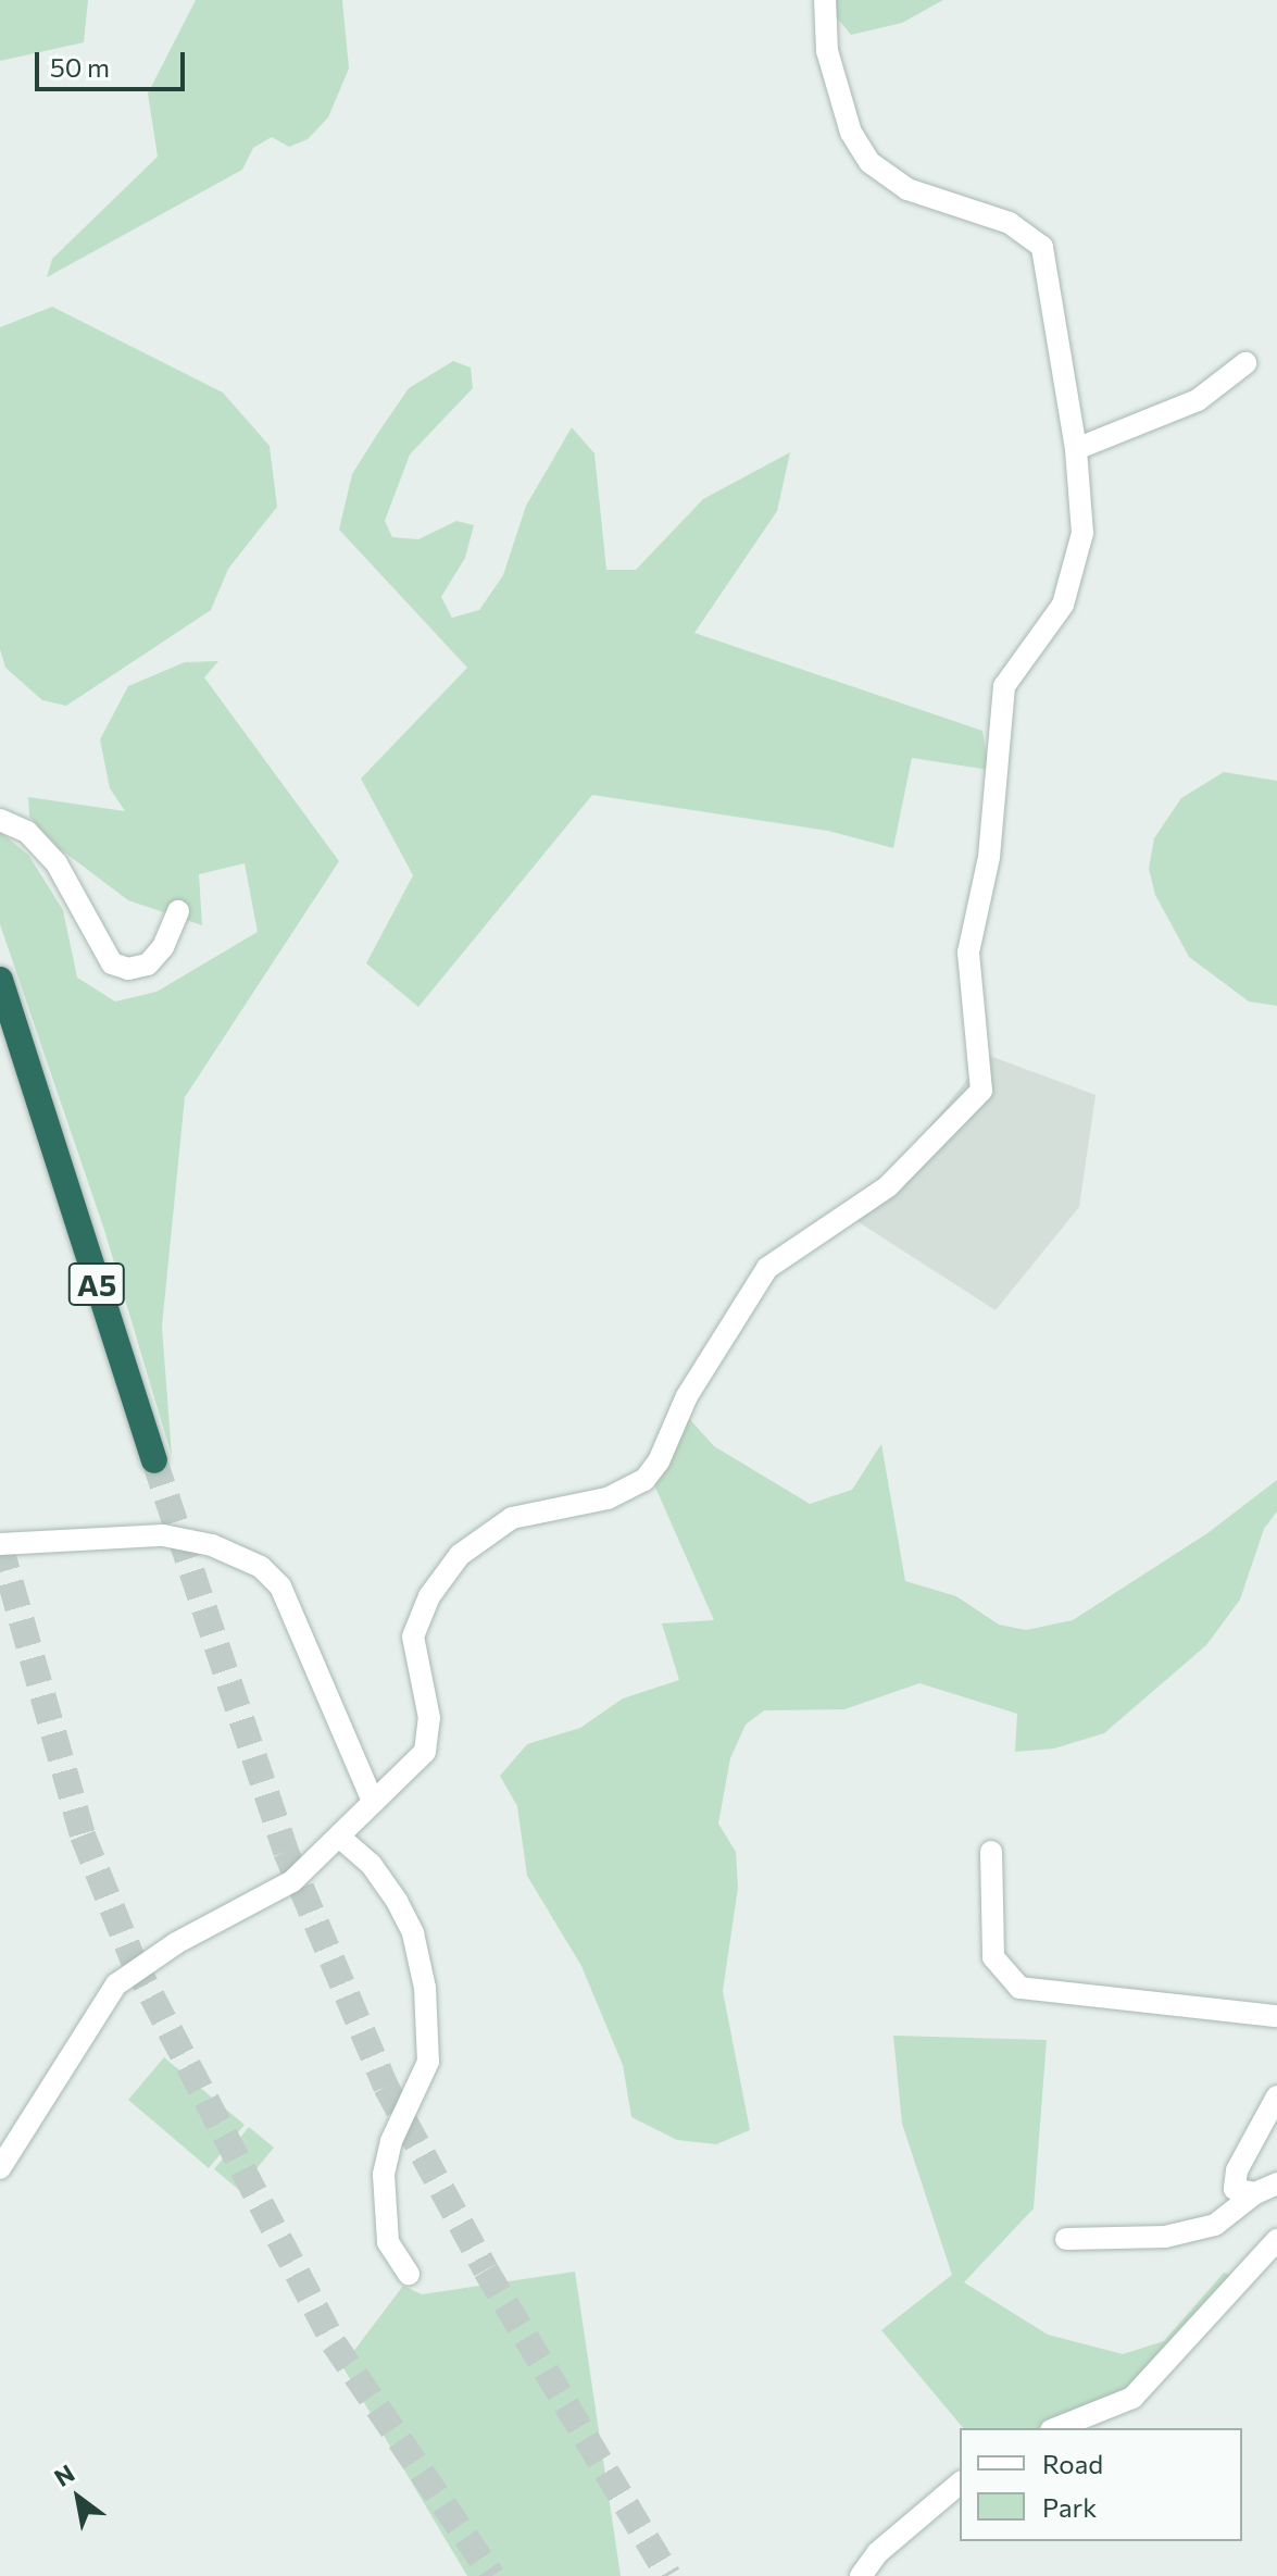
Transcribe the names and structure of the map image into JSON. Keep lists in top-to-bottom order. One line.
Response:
{"streets":{"highway":["Α5"]},"legend":["Road","Park"],"scale_bar":"50 m","north":"top left"}
